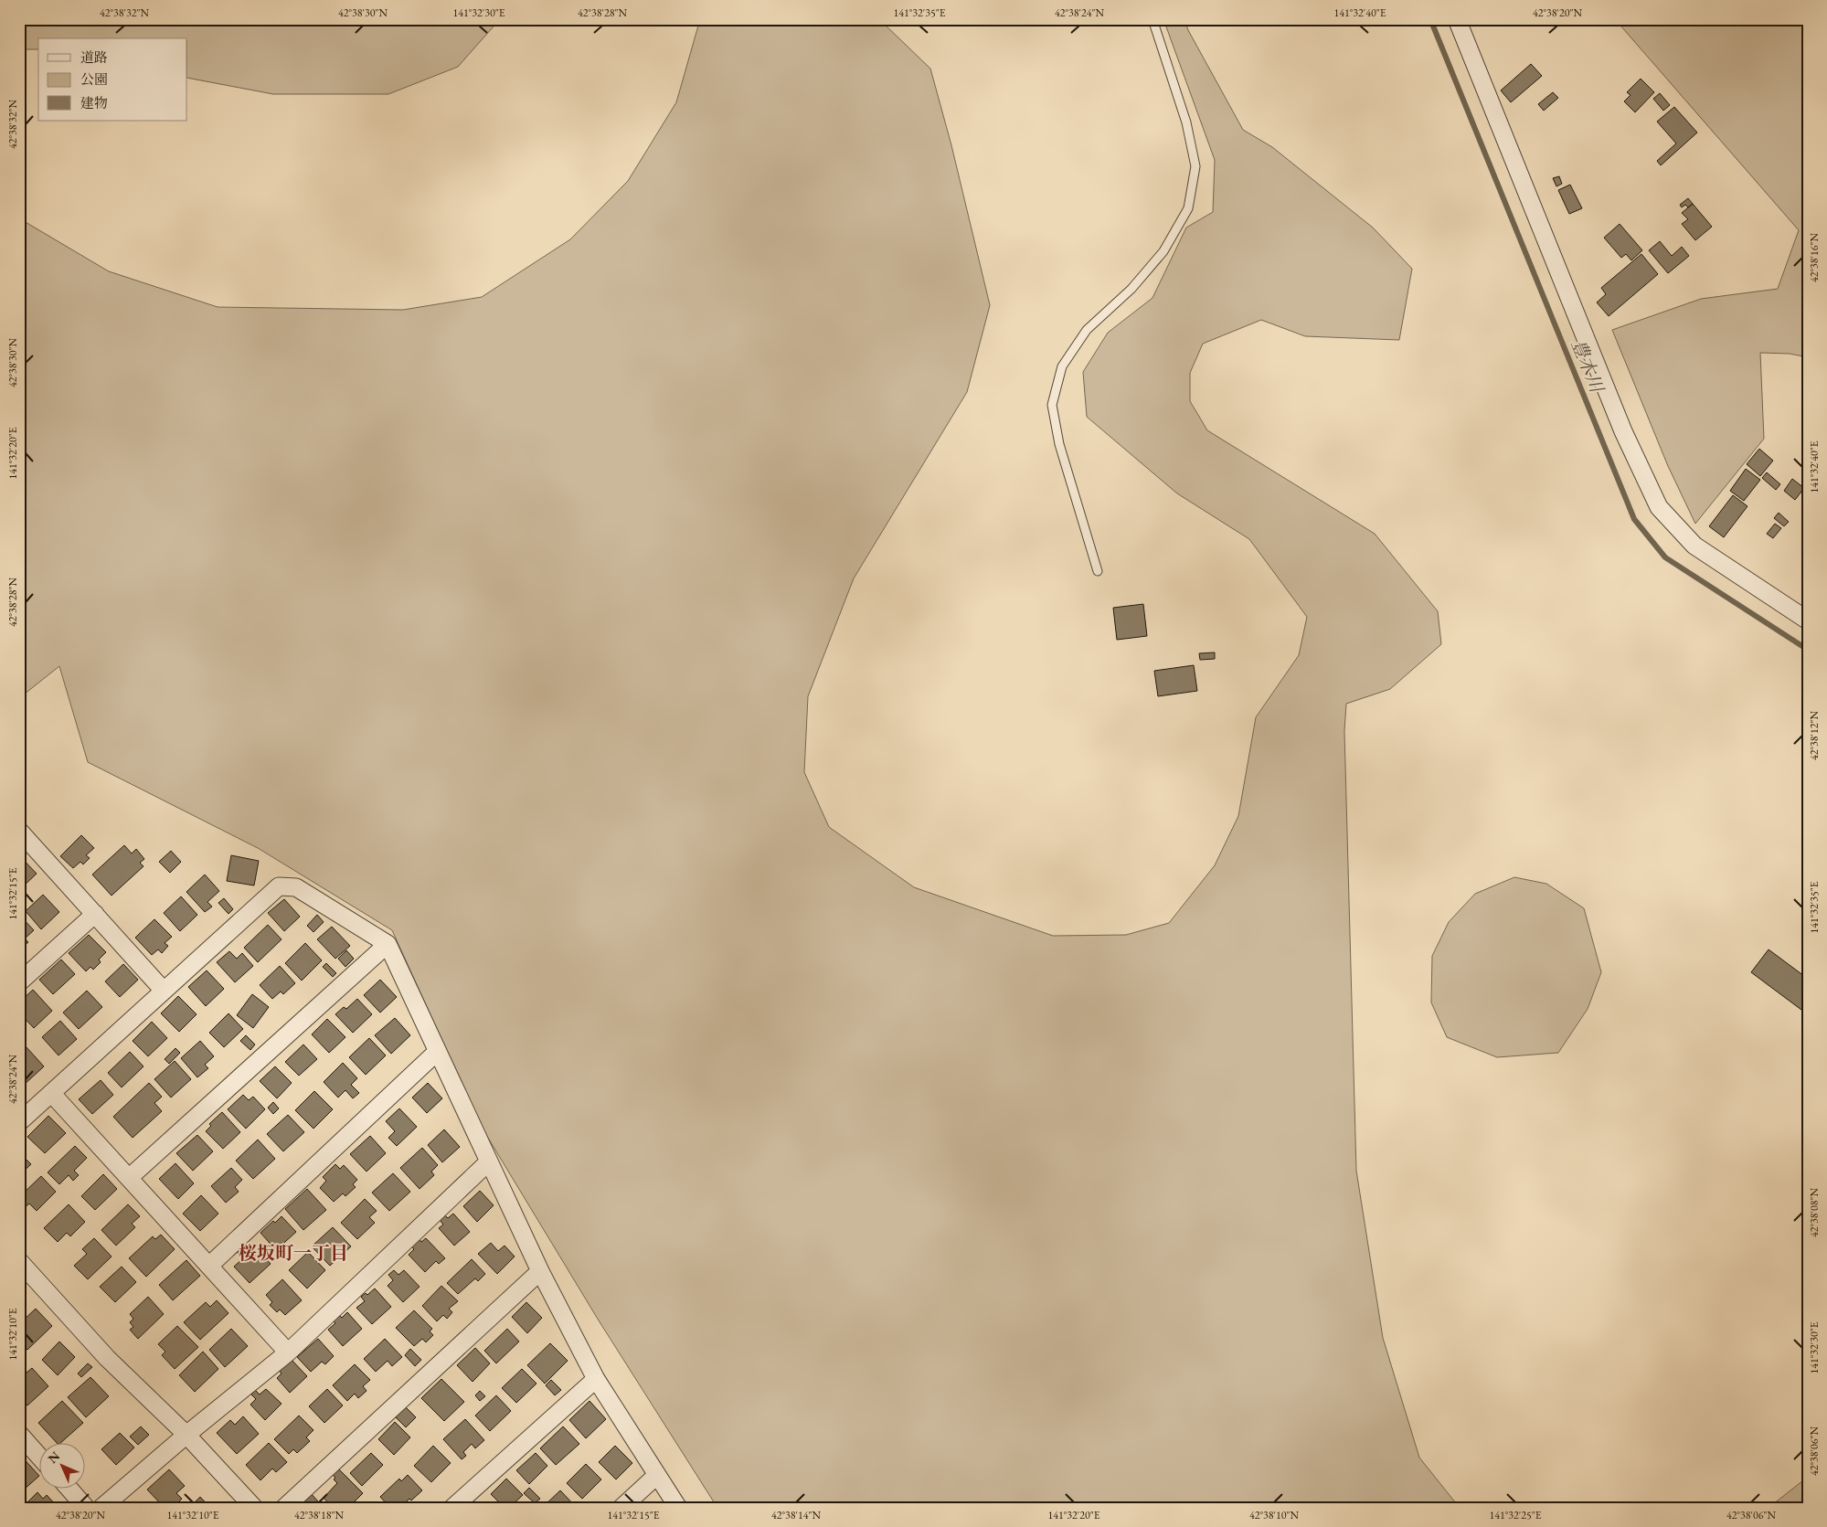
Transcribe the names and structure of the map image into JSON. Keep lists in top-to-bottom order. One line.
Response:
{"districts":["桜坂町一丁目"],"water":["豊木川"],"legend":["道路","公園","建物"],"north":"top left","coordinates":["42°38'32\"N","42°38'30\"N","141°32'30\"E","42°38'28\"N","141°32'35\"E","42°38'24\"N","141°32'40\"E","42°38'20\"N","42°38'16\"N","141°32'20\"E","42°38'12\"N","141°32'15\"E","42°38'08\"N","141°32'10\"E","42°38'06\"N","42°38'18\"N","42°38'14\"N","42°38'10\"N","141°32'25\"E"]}
